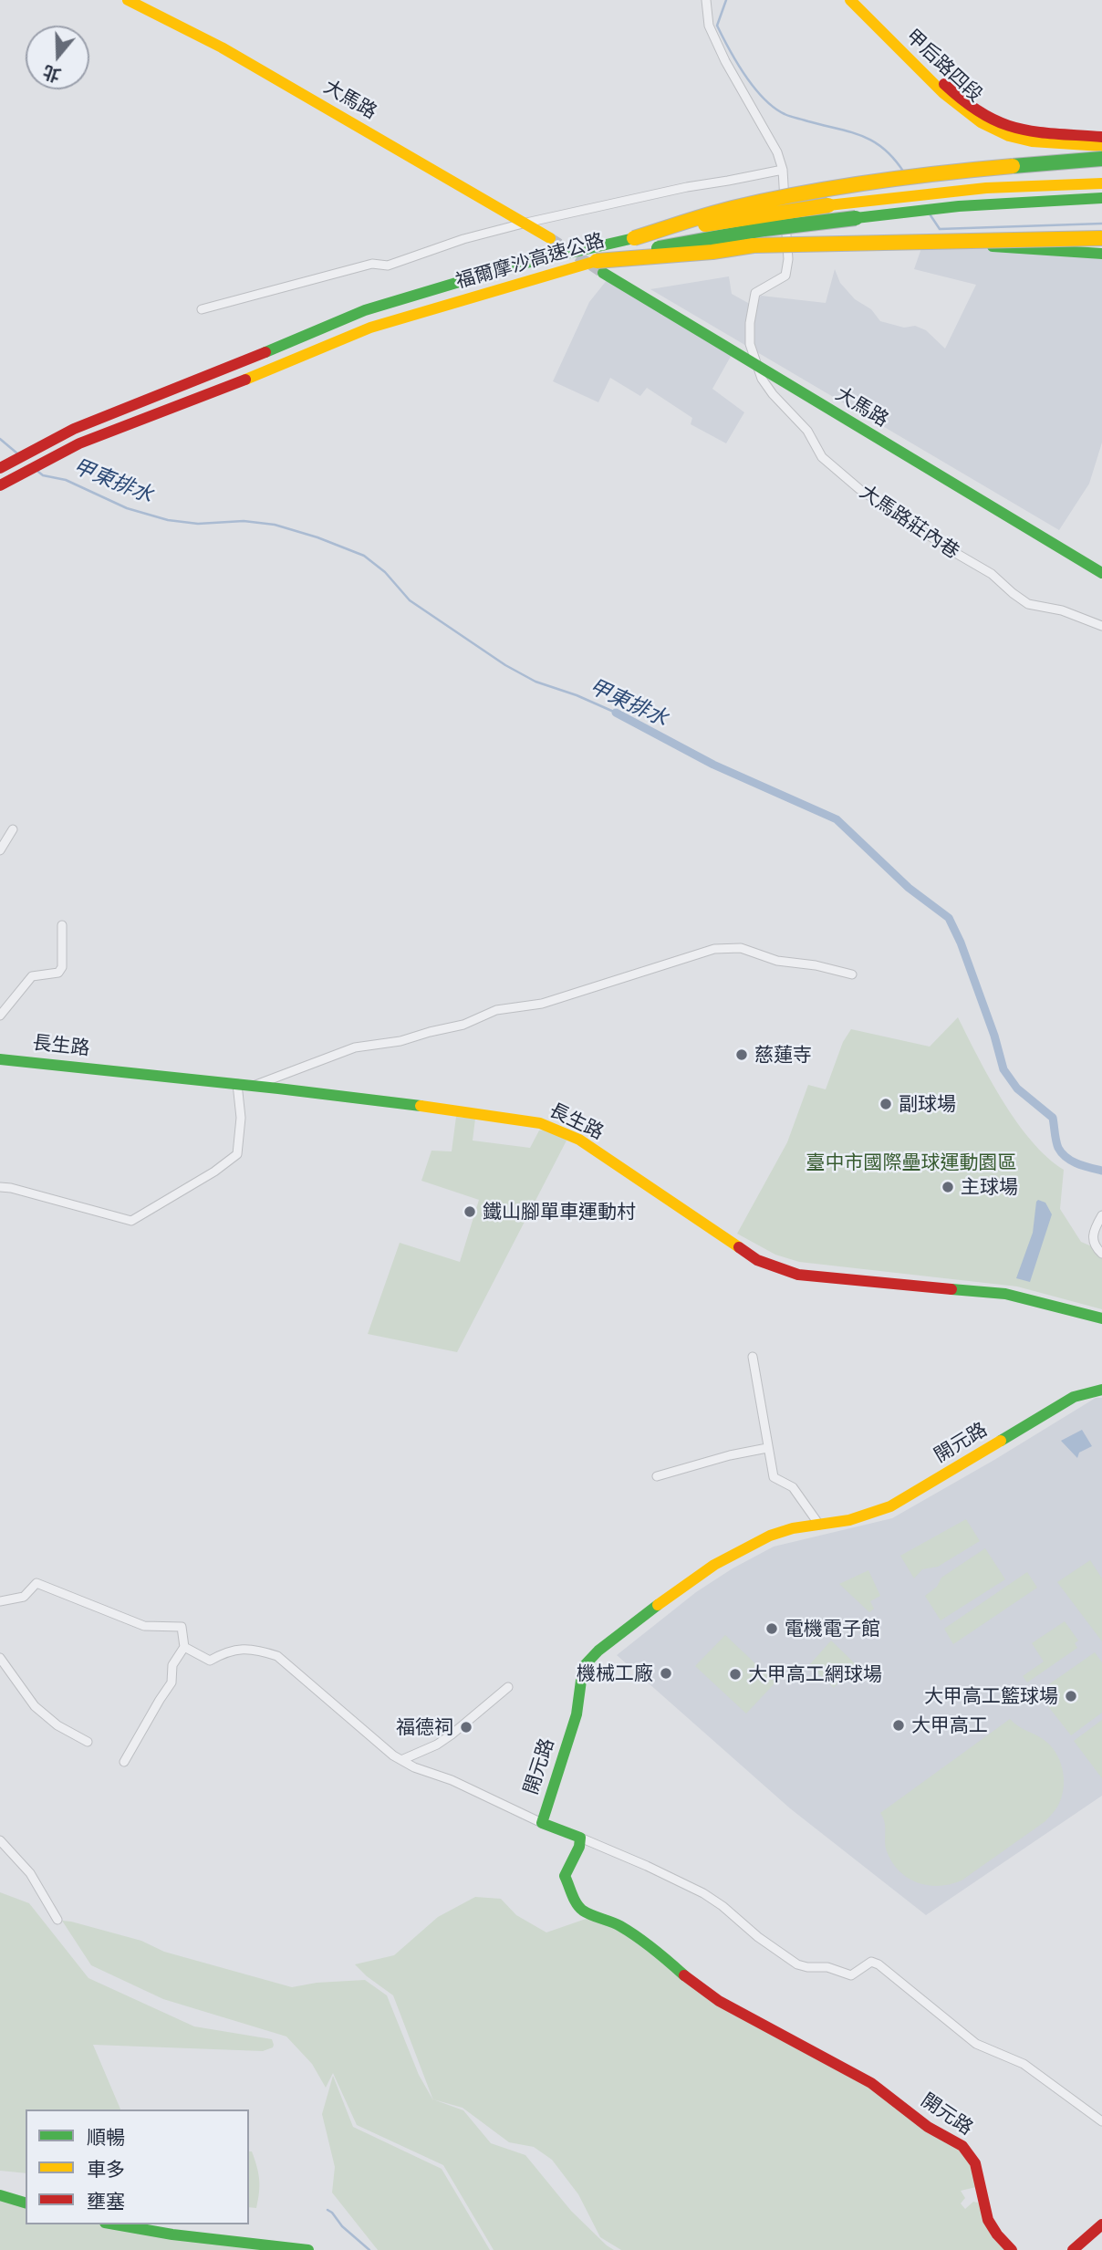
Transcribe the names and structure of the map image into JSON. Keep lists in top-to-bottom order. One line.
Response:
{"streets":{"main road":["甲后路四段","大馬路","福爾摩沙高速公路","長生路","開元路"],"street":["大馬路莊內巷"]},"crossings":[["大馬路","福爾摩沙高速公路"],["大馬路","大馬路莊內巷"]],"water":["甲東排水"],"parks":["臺中市國際壘球運動園區"],"places":["慈蓮寺","副球場","主球場","鐵山腳單車運動村","電機電子館","機械工廠","大甲高工網球場","大甲高工籃球場","大甲高工","福德祠"],"legend":["順暢","車多","壅塞"],"north":"bottom"}
